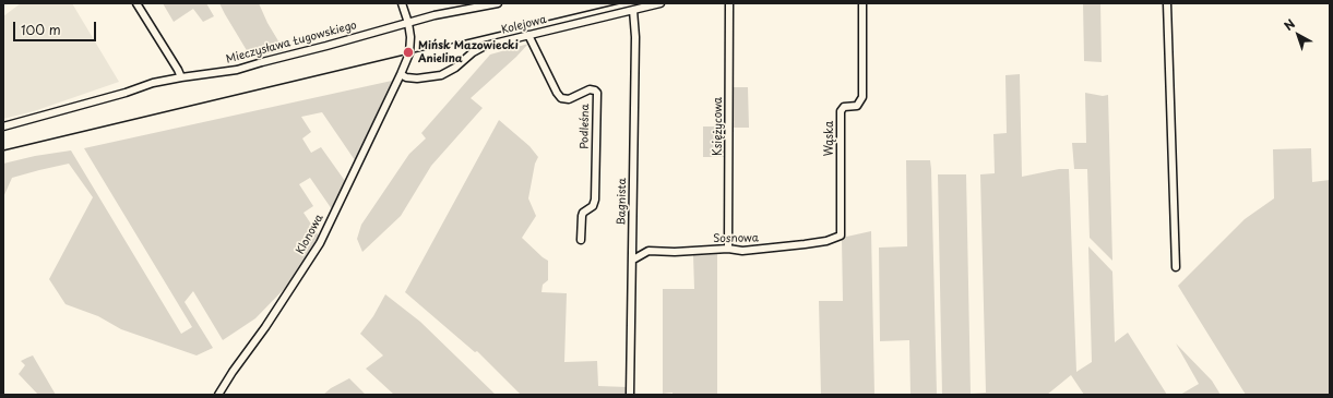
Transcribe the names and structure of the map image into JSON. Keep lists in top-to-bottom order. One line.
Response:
{"streets":{"street":["Kolejowa","Mieczysława Ługowskiego","Podleśna","Księżycowa","Wąska","Bagnista","Klonowa","Sosnowa"]},"crossings":[["Kolejowa","Podleśna"],["Kolejowa","Bagnista"],["Kolejowa","Klonowa"],["Mieczysława Ługowskiego","Klonowa"],["Księżycowa","Sosnowa"],["Wąska","Sosnowa"],["Bagnista","Sosnowa"]],"places":["Mińsk Mazowiecki Anielina"],"scale_bar":"100 m","north":"top left"}
